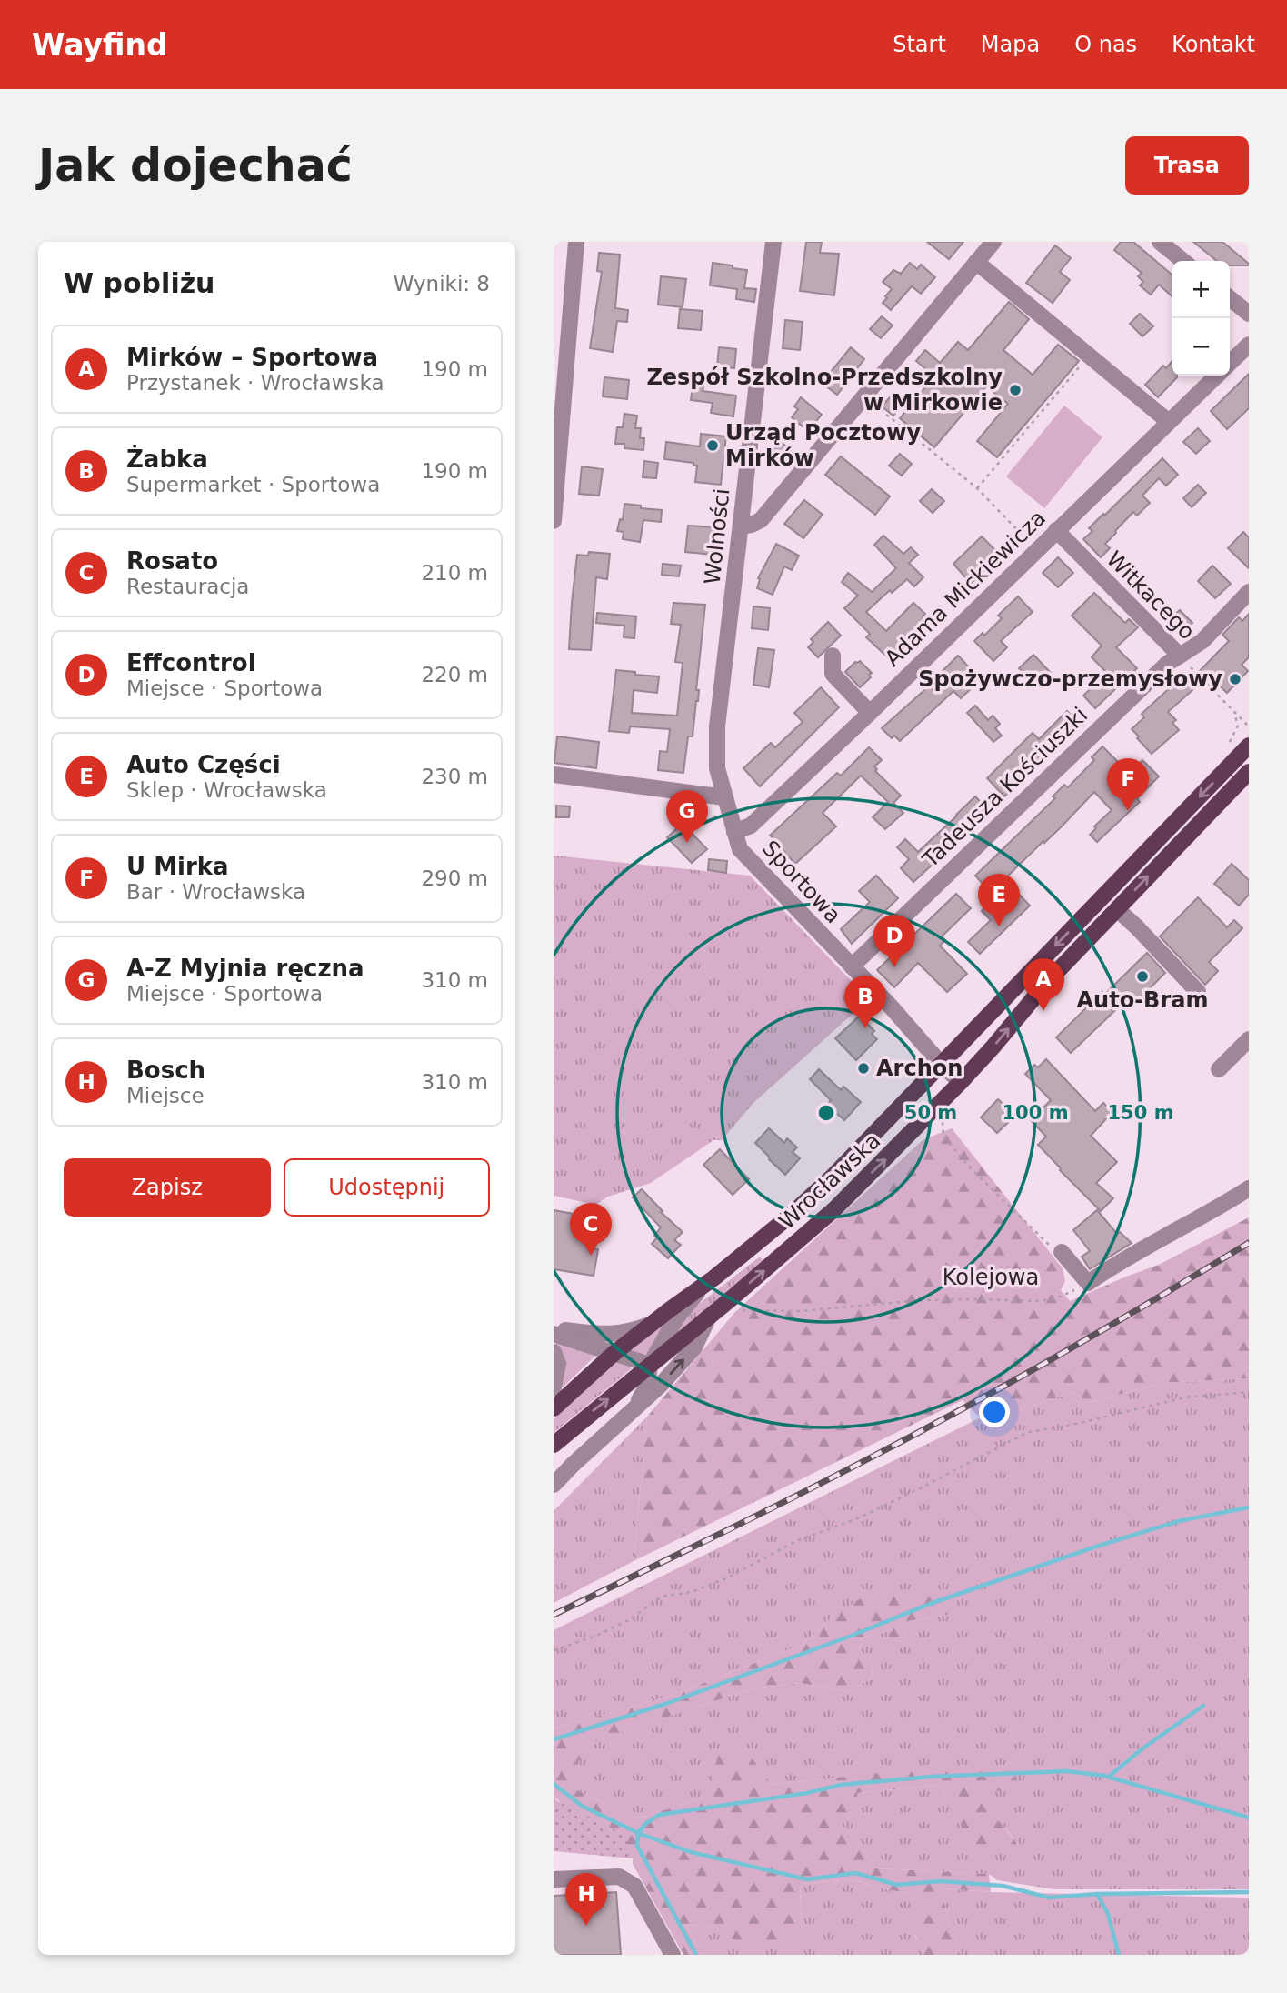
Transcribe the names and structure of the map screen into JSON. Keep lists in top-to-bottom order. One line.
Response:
{"streets":{"main road":["Wrocławska"],"street":["Wolności","Adama Mickiewicza","Witkacego","Tadeusza Kościuszki","Sportowa"],"path":["Kolejowa"]},"crossings":[["Wolności","Sportowa"],["Adama Mickiewicza","Witkacego"],["Adama Mickiewicza","Sportowa"],["Witkacego","Tadeusza Kościuszki"],["Tadeusza Kościuszki","Sportowa"],["Sportowa","Wrocławska"]],"places":["Zespół Szkolno-Przedszkolny w Mirkowie","Urząd Pocztowy Mirków","Spożywczo-przemysłowy","Auto-Bram","Archon"],"page":{"header":"Wayfind","nav":["Start","Mapa","O nas","Kontakt"],"buttons":["Trasa",["Zapisz","Udostępnij"]],"title":"Jak dojechać","heading":["W pobliżu","Wyniki: 8"],"map_buttons":["+","−"],"list":[{"mark":"A","name":"Mirków – Sportowa","note":"Przystanek · Wrocławska","value":"190 m"},{"mark":"B","name":"Żabka","note":"Supermarket · Sportowa","value":"190 m"},{"mark":"C","name":"Rosato","note":"Restauracja","value":"210 m"},{"mark":"D","name":"Effcontrol","note":"Miejsce · Sportowa","value":"220 m"},{"mark":"E","name":"Auto Części","note":"Sklep · Wrocławska","value":"230 m"},{"mark":"F","name":"U Mirka","note":"Bar · Wrocławska","value":"290 m"},{"mark":"G","name":"A-Z Myjnia ręczna","note":"Miejsce · Sportowa","value":"310 m"},{"mark":"H","name":"Bosch","note":"Miejsce","value":"310 m"}],"pins":["F","G","E","D","A","B","C","H"]},"rings":["50 m","100 m","150 m"]}
